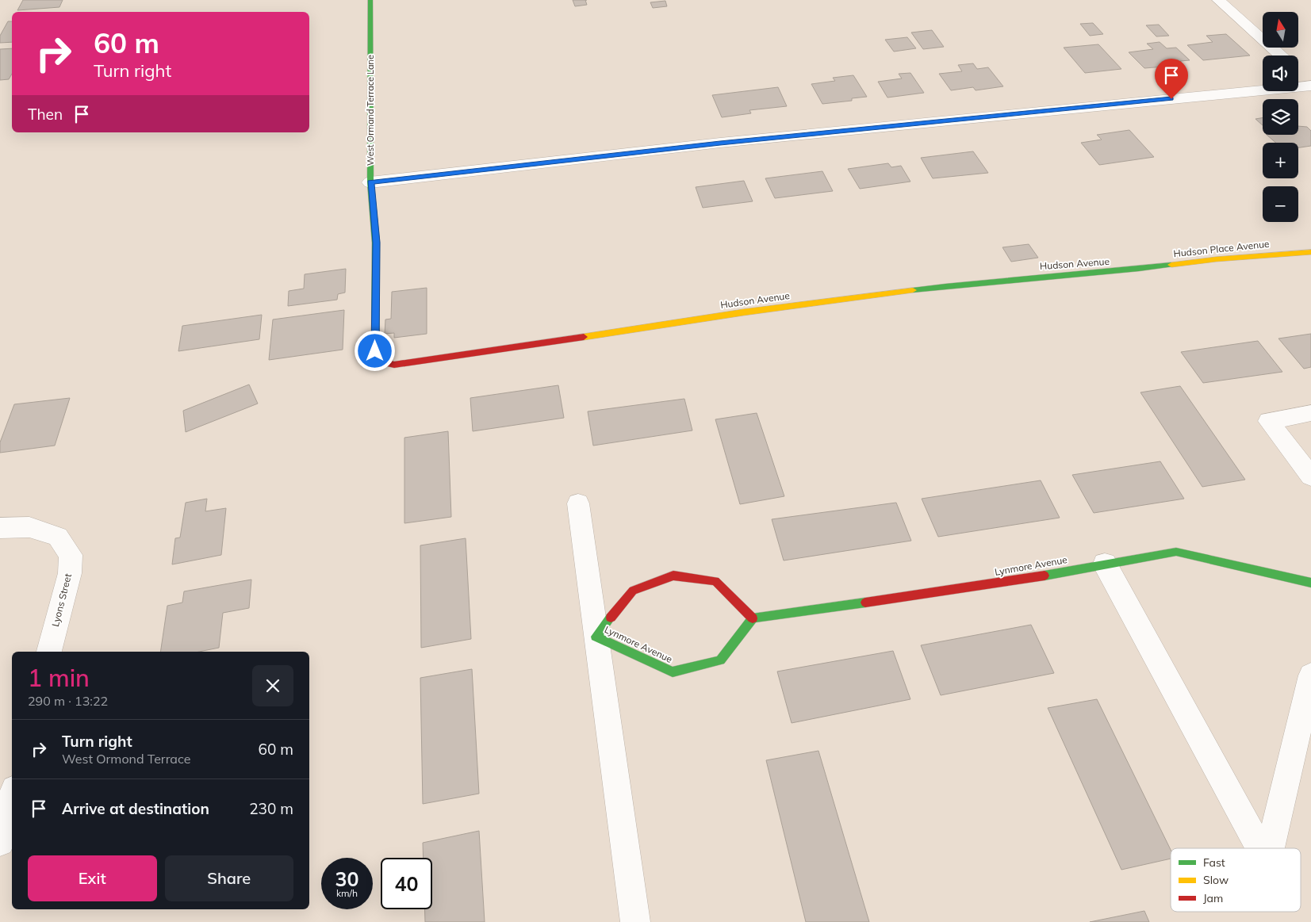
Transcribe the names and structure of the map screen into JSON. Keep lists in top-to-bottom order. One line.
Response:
{"streets":{"street":["West Ormand Terrace Lane","Hudson Place Avenue","Hudson Avenue","Lynmore Avenue","Lyons Street"]},"crossings":[["West Ormand Terrace Lane","Hudson Avenue"],["Hudson Place Avenue","Hudson Avenue"]],"legend":["Fast","Slow","Jam"],"north":"top","page":{"map_buttons":["+","−"],"turn":["60 m","Turn right"],"then":"Then","heading":["1 min","290 m · 13:22"],"list":[{"name":"Turn right","note":"West Ormond Terrace","value":"60 m"},{"name":"Arrive at destination","value":"230 m"}],"buttons":["Exit","Share"],"speed":"30 km/h","limit":"40"}}
